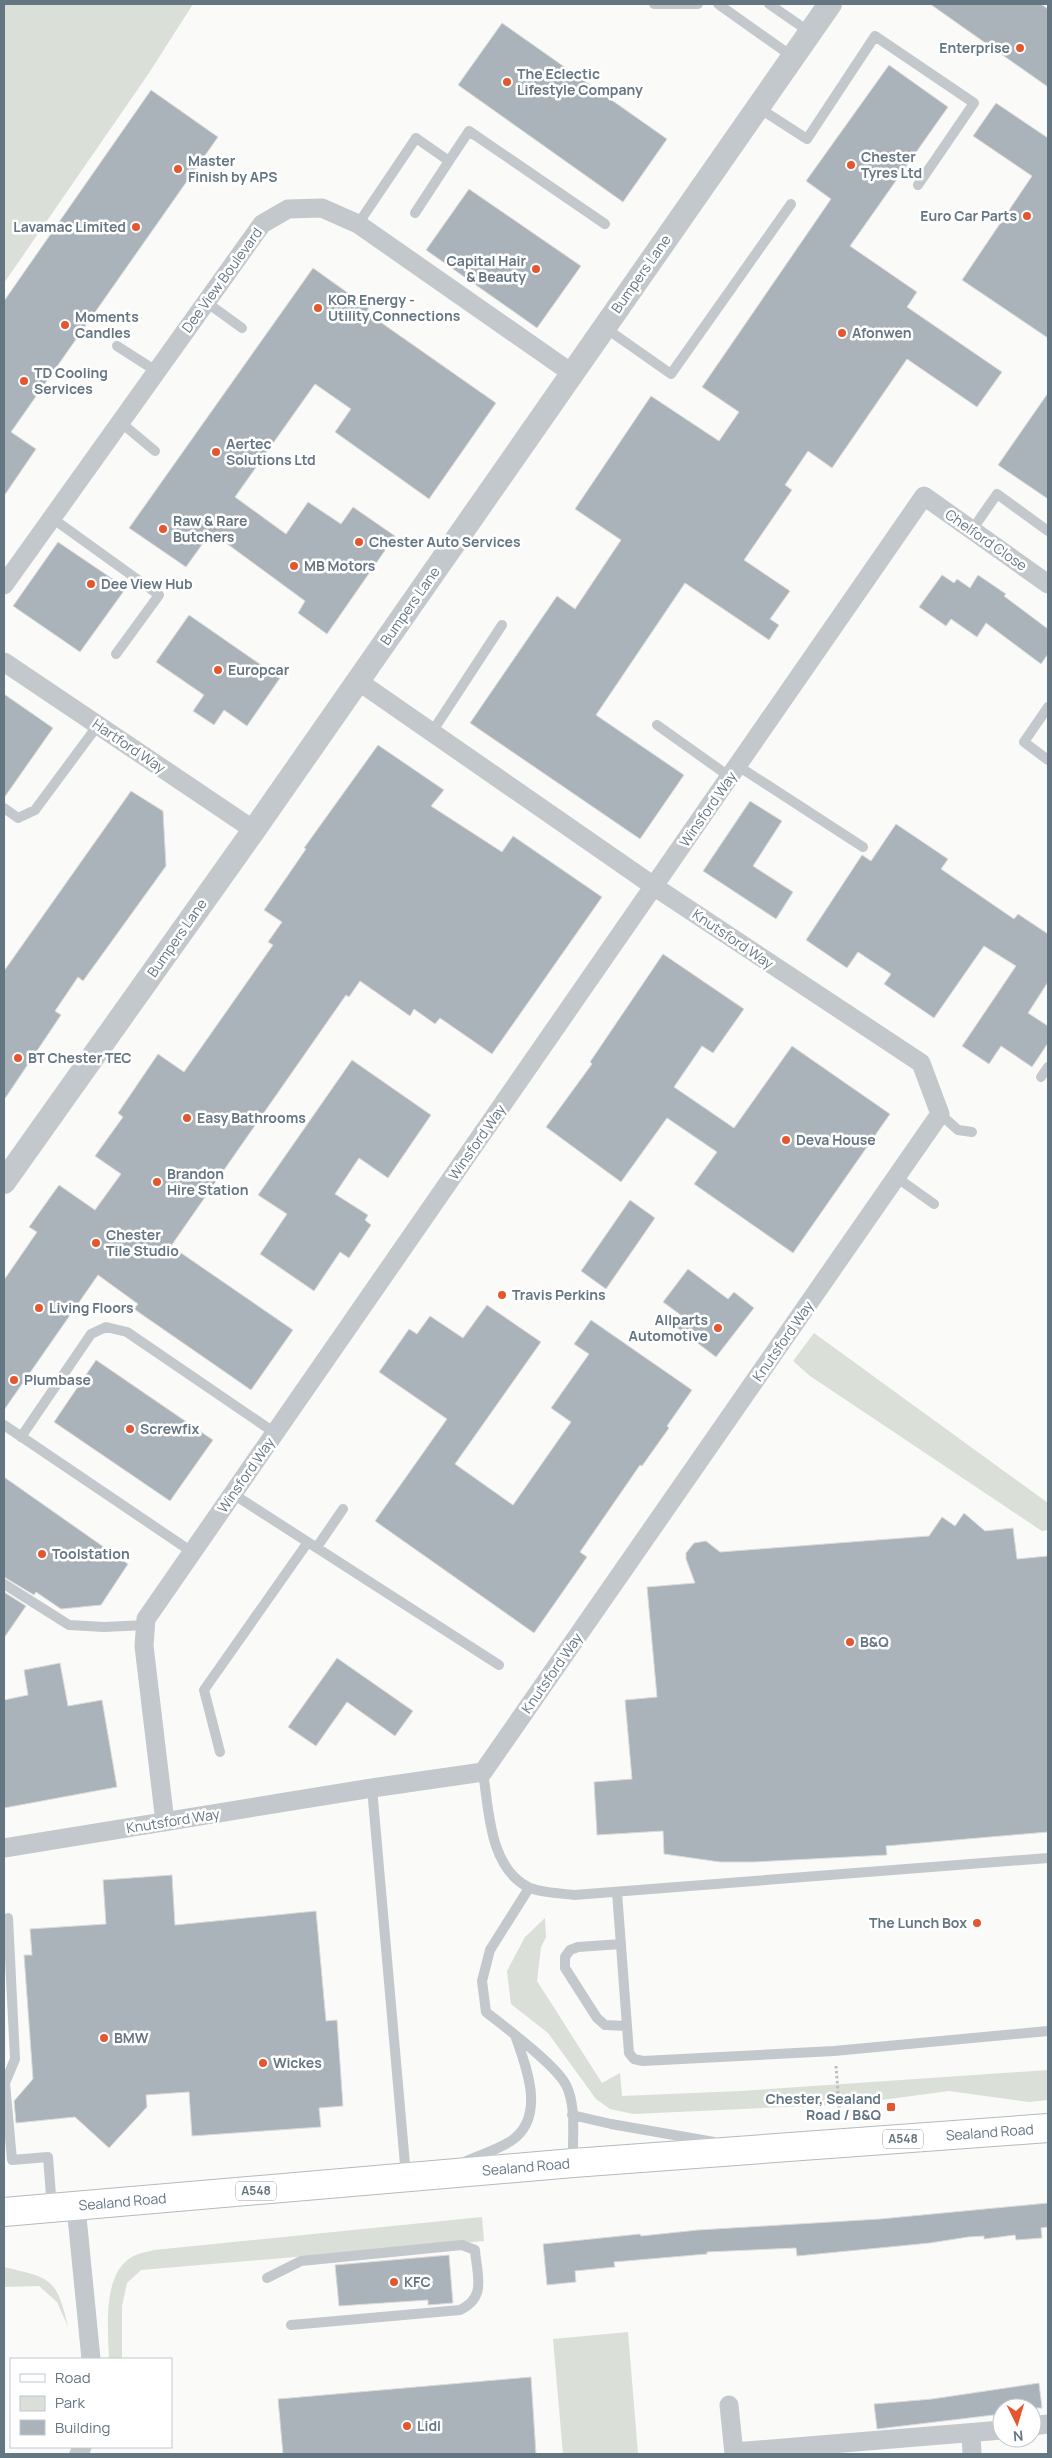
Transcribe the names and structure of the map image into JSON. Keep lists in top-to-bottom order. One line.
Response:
{"streets":{"main road":["Sealand Road","A548"],"street":["Bumpers Lane","Dee View Boulevard","Chelford Close","Hartford Way","Winsford Way","Knutsford Way"]},"crossings":[["Bumpers Lane","Dee View Boulevard"],["Bumpers Lane","Hartford Way"],["Bumpers Lane","Knutsford Way"],["Chelford Close","Winsford Way"],["Winsford Way","Knutsford Way"]],"places":{"other":["Enterprise","The Eclectic Lifestyle Company","Chester Tyres Ltd","Master Finish by APS","Euro Car Parts","Lavamac Limited","Capital Hair & Beauty","KOR Energy - Utility Connections","Moments Candles","Afonwen","TD Cooling Services","Aertec Solutions Ltd","Raw & Rare Butchers","Chester Auto Services","MB Motors","Dee View Hub","Europcar","BT Chester TEC","Easy Bathrooms","Deva House","Brandon Hire Station","Chester Tile Studio","Travis Perkins","Living Floors","Allparts Automotive","Plumbase","Screwfix","Toolstation","B&Q","The Lunch Box","BMW","Wickes","KFC","Lidl"],"transit":["Chester, Sealand Road / B&Q"]},"legend":["Road","Park","Building"],"north":"bottom"}
